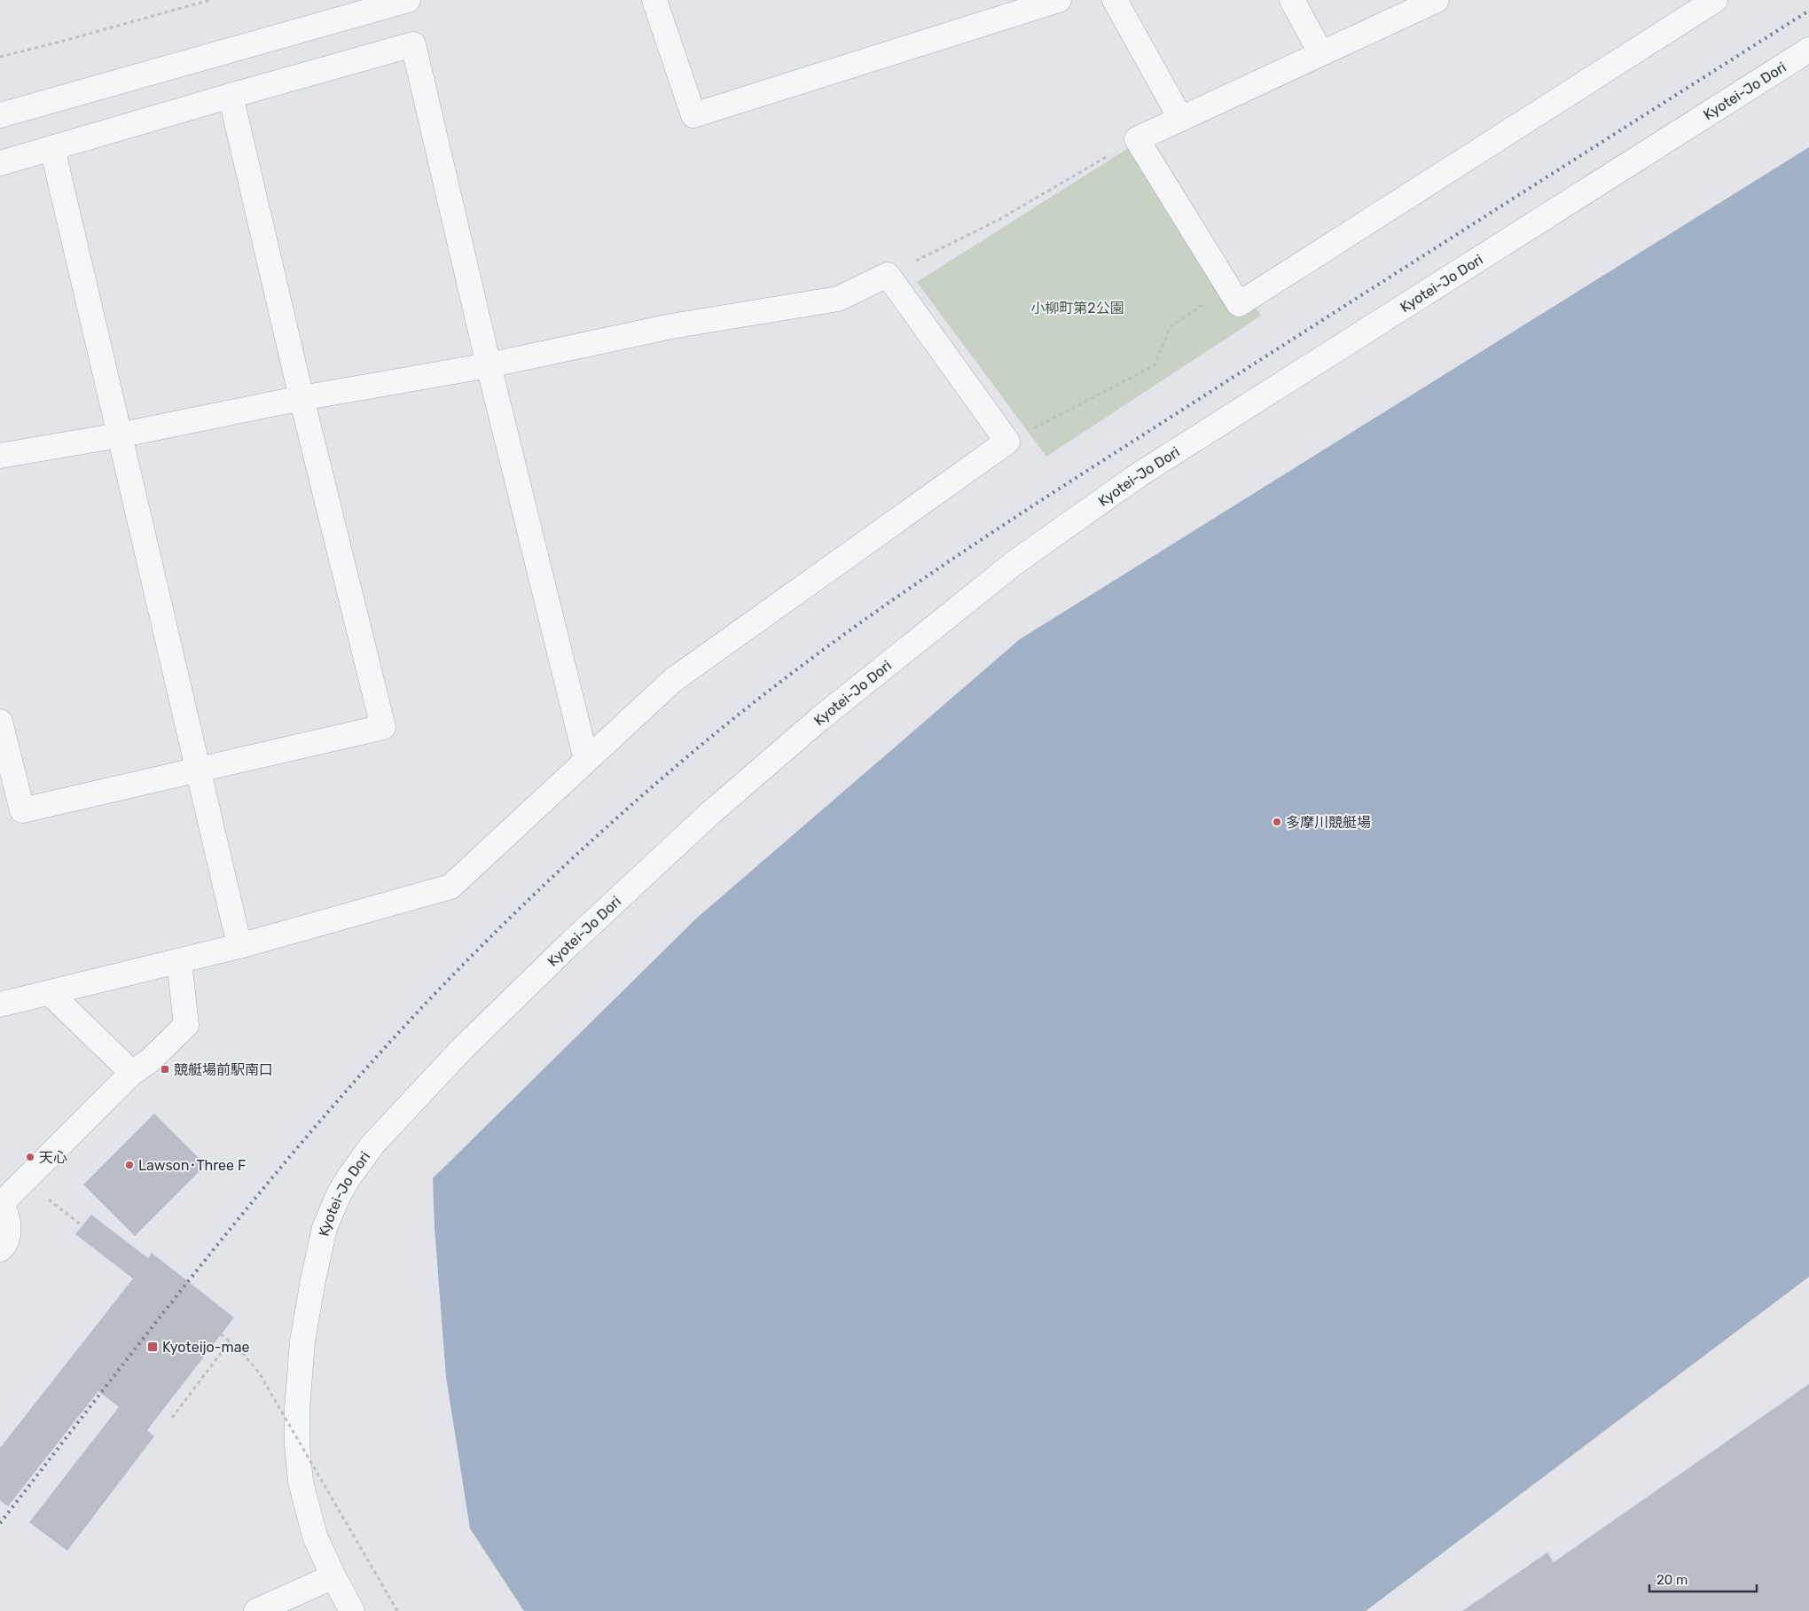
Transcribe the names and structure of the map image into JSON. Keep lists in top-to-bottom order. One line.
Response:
{"streets":{"street":["Kyotei-Jo Dori"]},"parks":["小柳町第2公園"],"places":{"other":["多摩川競艇場","天心","Lawson･Three F"],"transit":["競艇場前駅南口","Kyoteijo-mae"]},"scale_bar":"20 m"}
